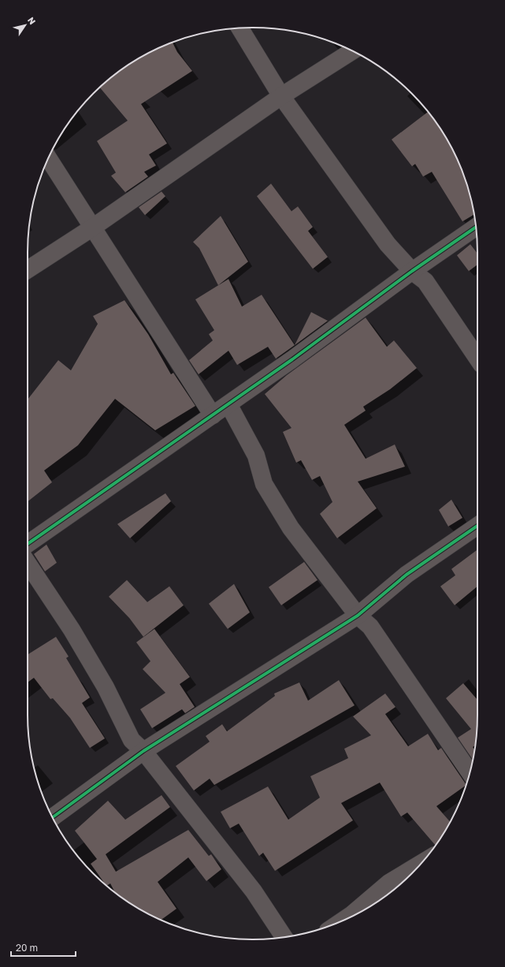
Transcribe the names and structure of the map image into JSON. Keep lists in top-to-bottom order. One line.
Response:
{"scale_bar":"20 m","north":"top right"}
